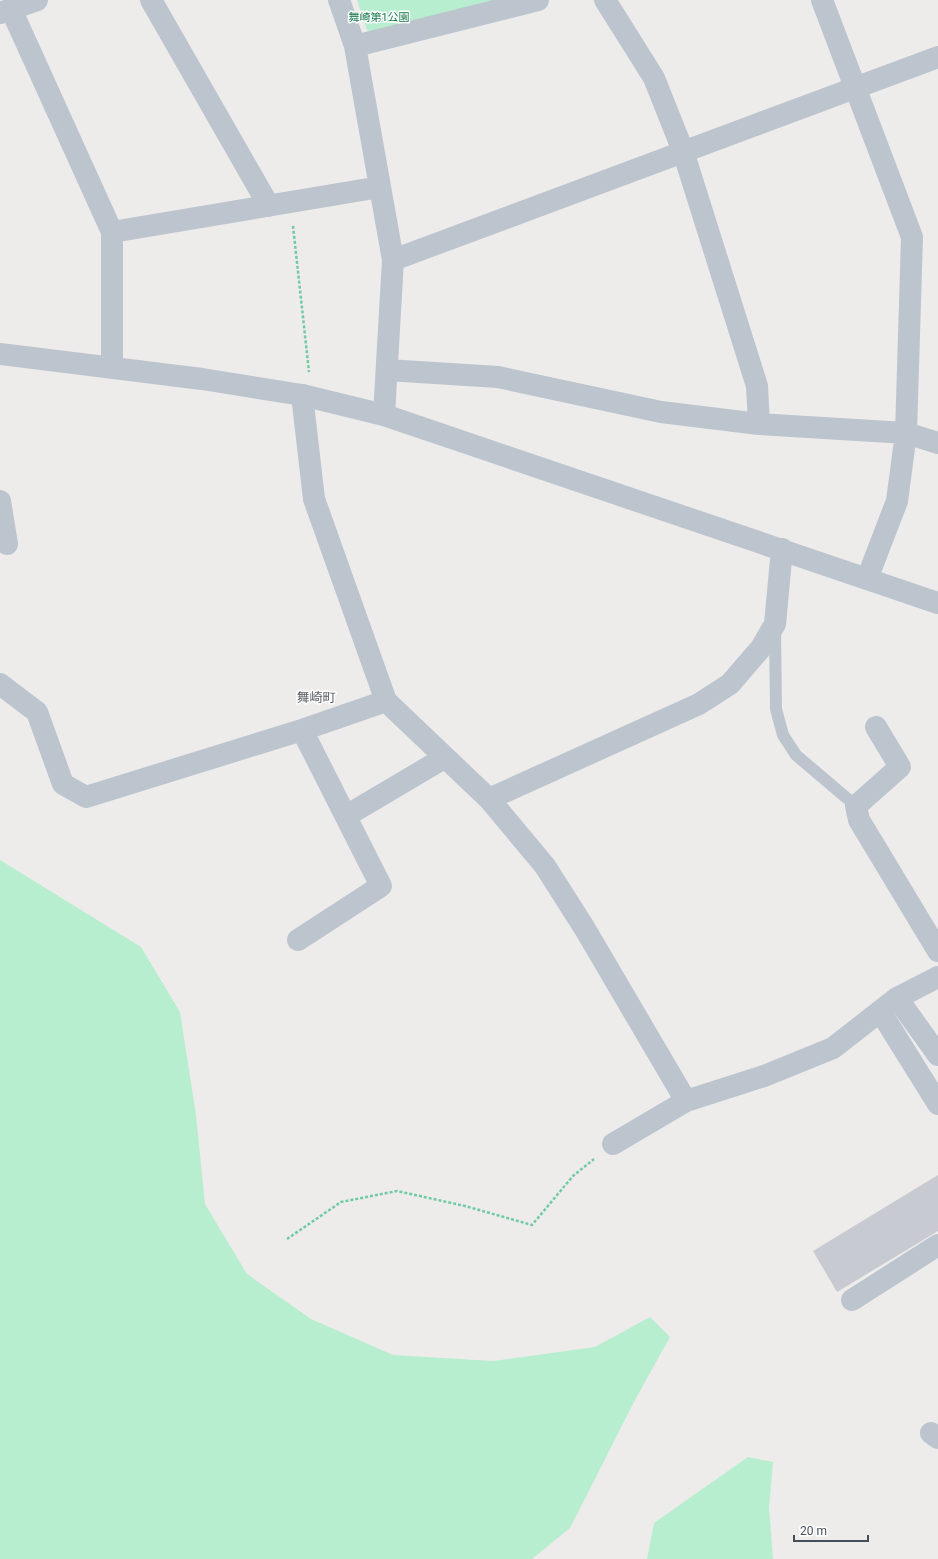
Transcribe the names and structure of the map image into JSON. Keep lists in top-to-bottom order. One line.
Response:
{"districts":["舞崎町"],"parks":["舞崎第1公園"],"scale_bar":"20 m"}
